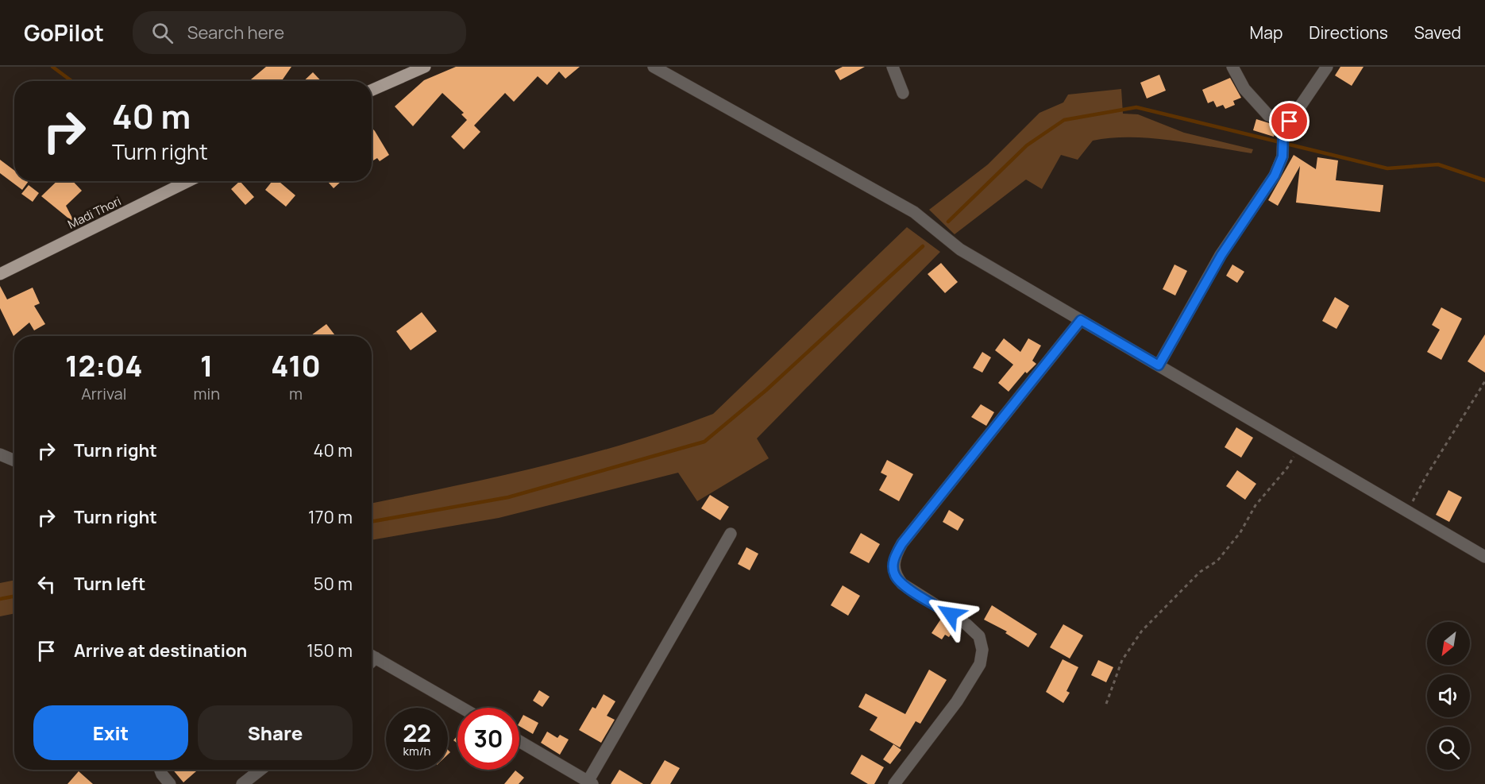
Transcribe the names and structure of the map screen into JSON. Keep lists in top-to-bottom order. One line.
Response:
{"streets":{"main road":["Madi Thori"]},"north":"bottom left","page":{"header":"GoPilot","search":"Search here","nav":["Map","Directions","Saved"],"turn":["40 m","Turn right"],"eta":["12:04","Arrival","1","min","410","m"],"list":[{"name":"Turn right","value":"40 m"},{"name":"Turn right","value":"170 m"},{"name":"Turn left","value":"50 m"},{"name":"Arrive at destination","value":"150 m"}],"buttons":["Exit","Share"],"speed":"22 km/h","limit":"30"}}
